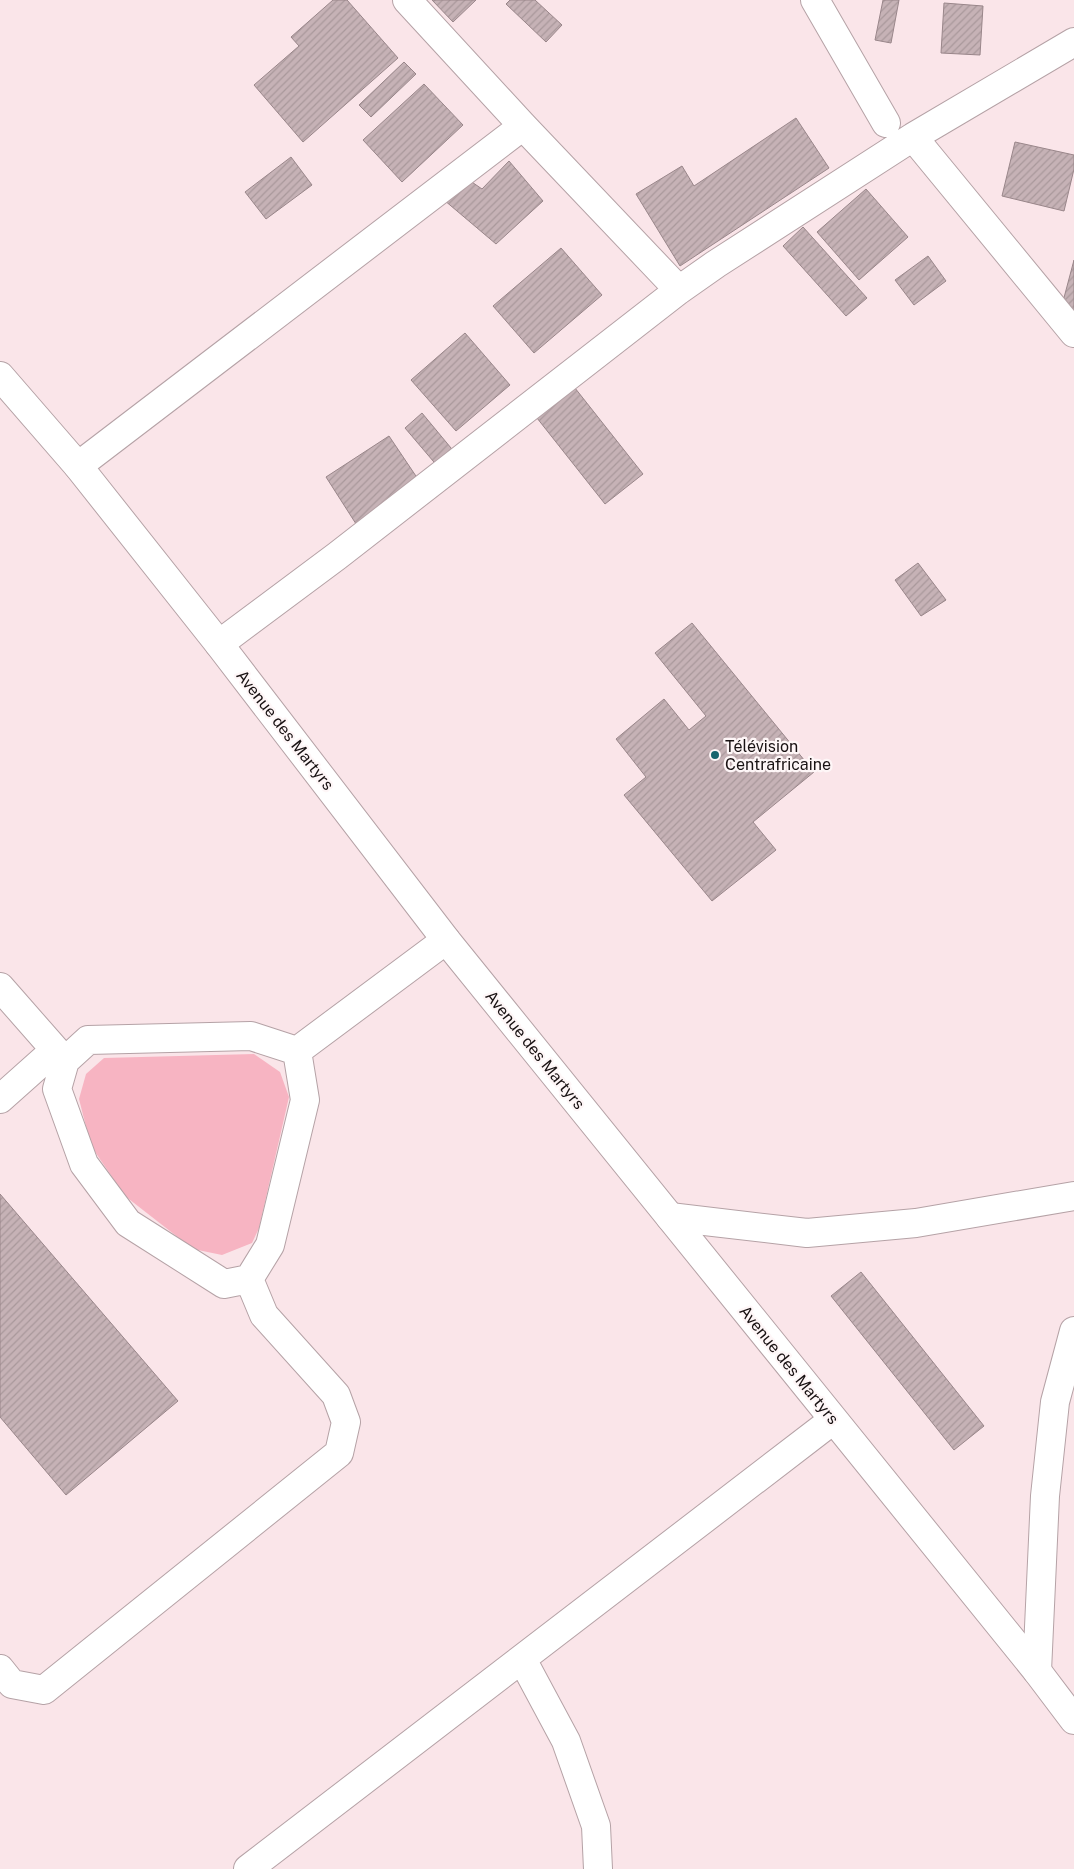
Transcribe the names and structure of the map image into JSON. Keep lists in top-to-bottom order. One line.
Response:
{"streets":{"street":["Avenue des Martyrs"]},"places":["Télévision Centrafricaine"]}
